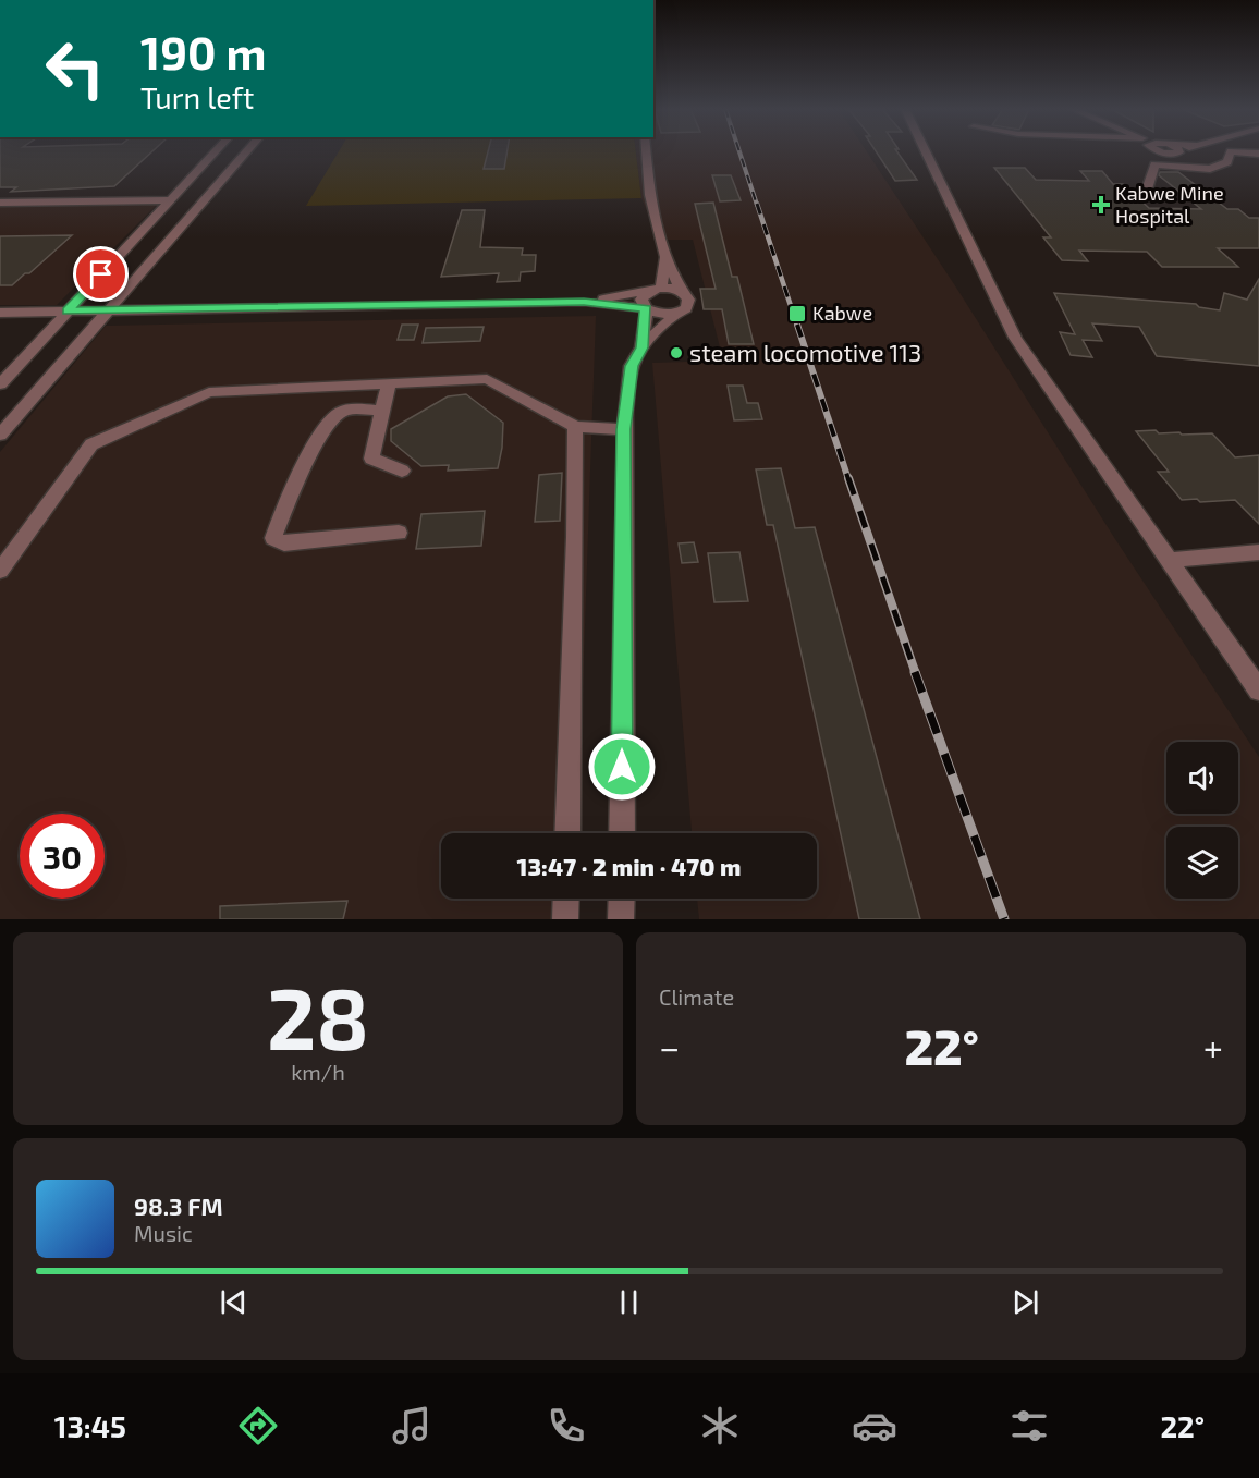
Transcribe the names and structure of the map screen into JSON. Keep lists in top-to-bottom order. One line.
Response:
{"places":{"health":["Kabwe Mine Hospital"],"transit":["Kabwe"],"other":["steam locomotive 113"]},"page":{"turn":["190 m","Turn left"],"limit":"30","trip":"13:47 · 2 min · 470 m","tile":[["28","km/h"],"Climate"],"heat":["−","22°","+"],"song":["98.3 FM","Music"],"tabs":["13:45","22°"]}}
